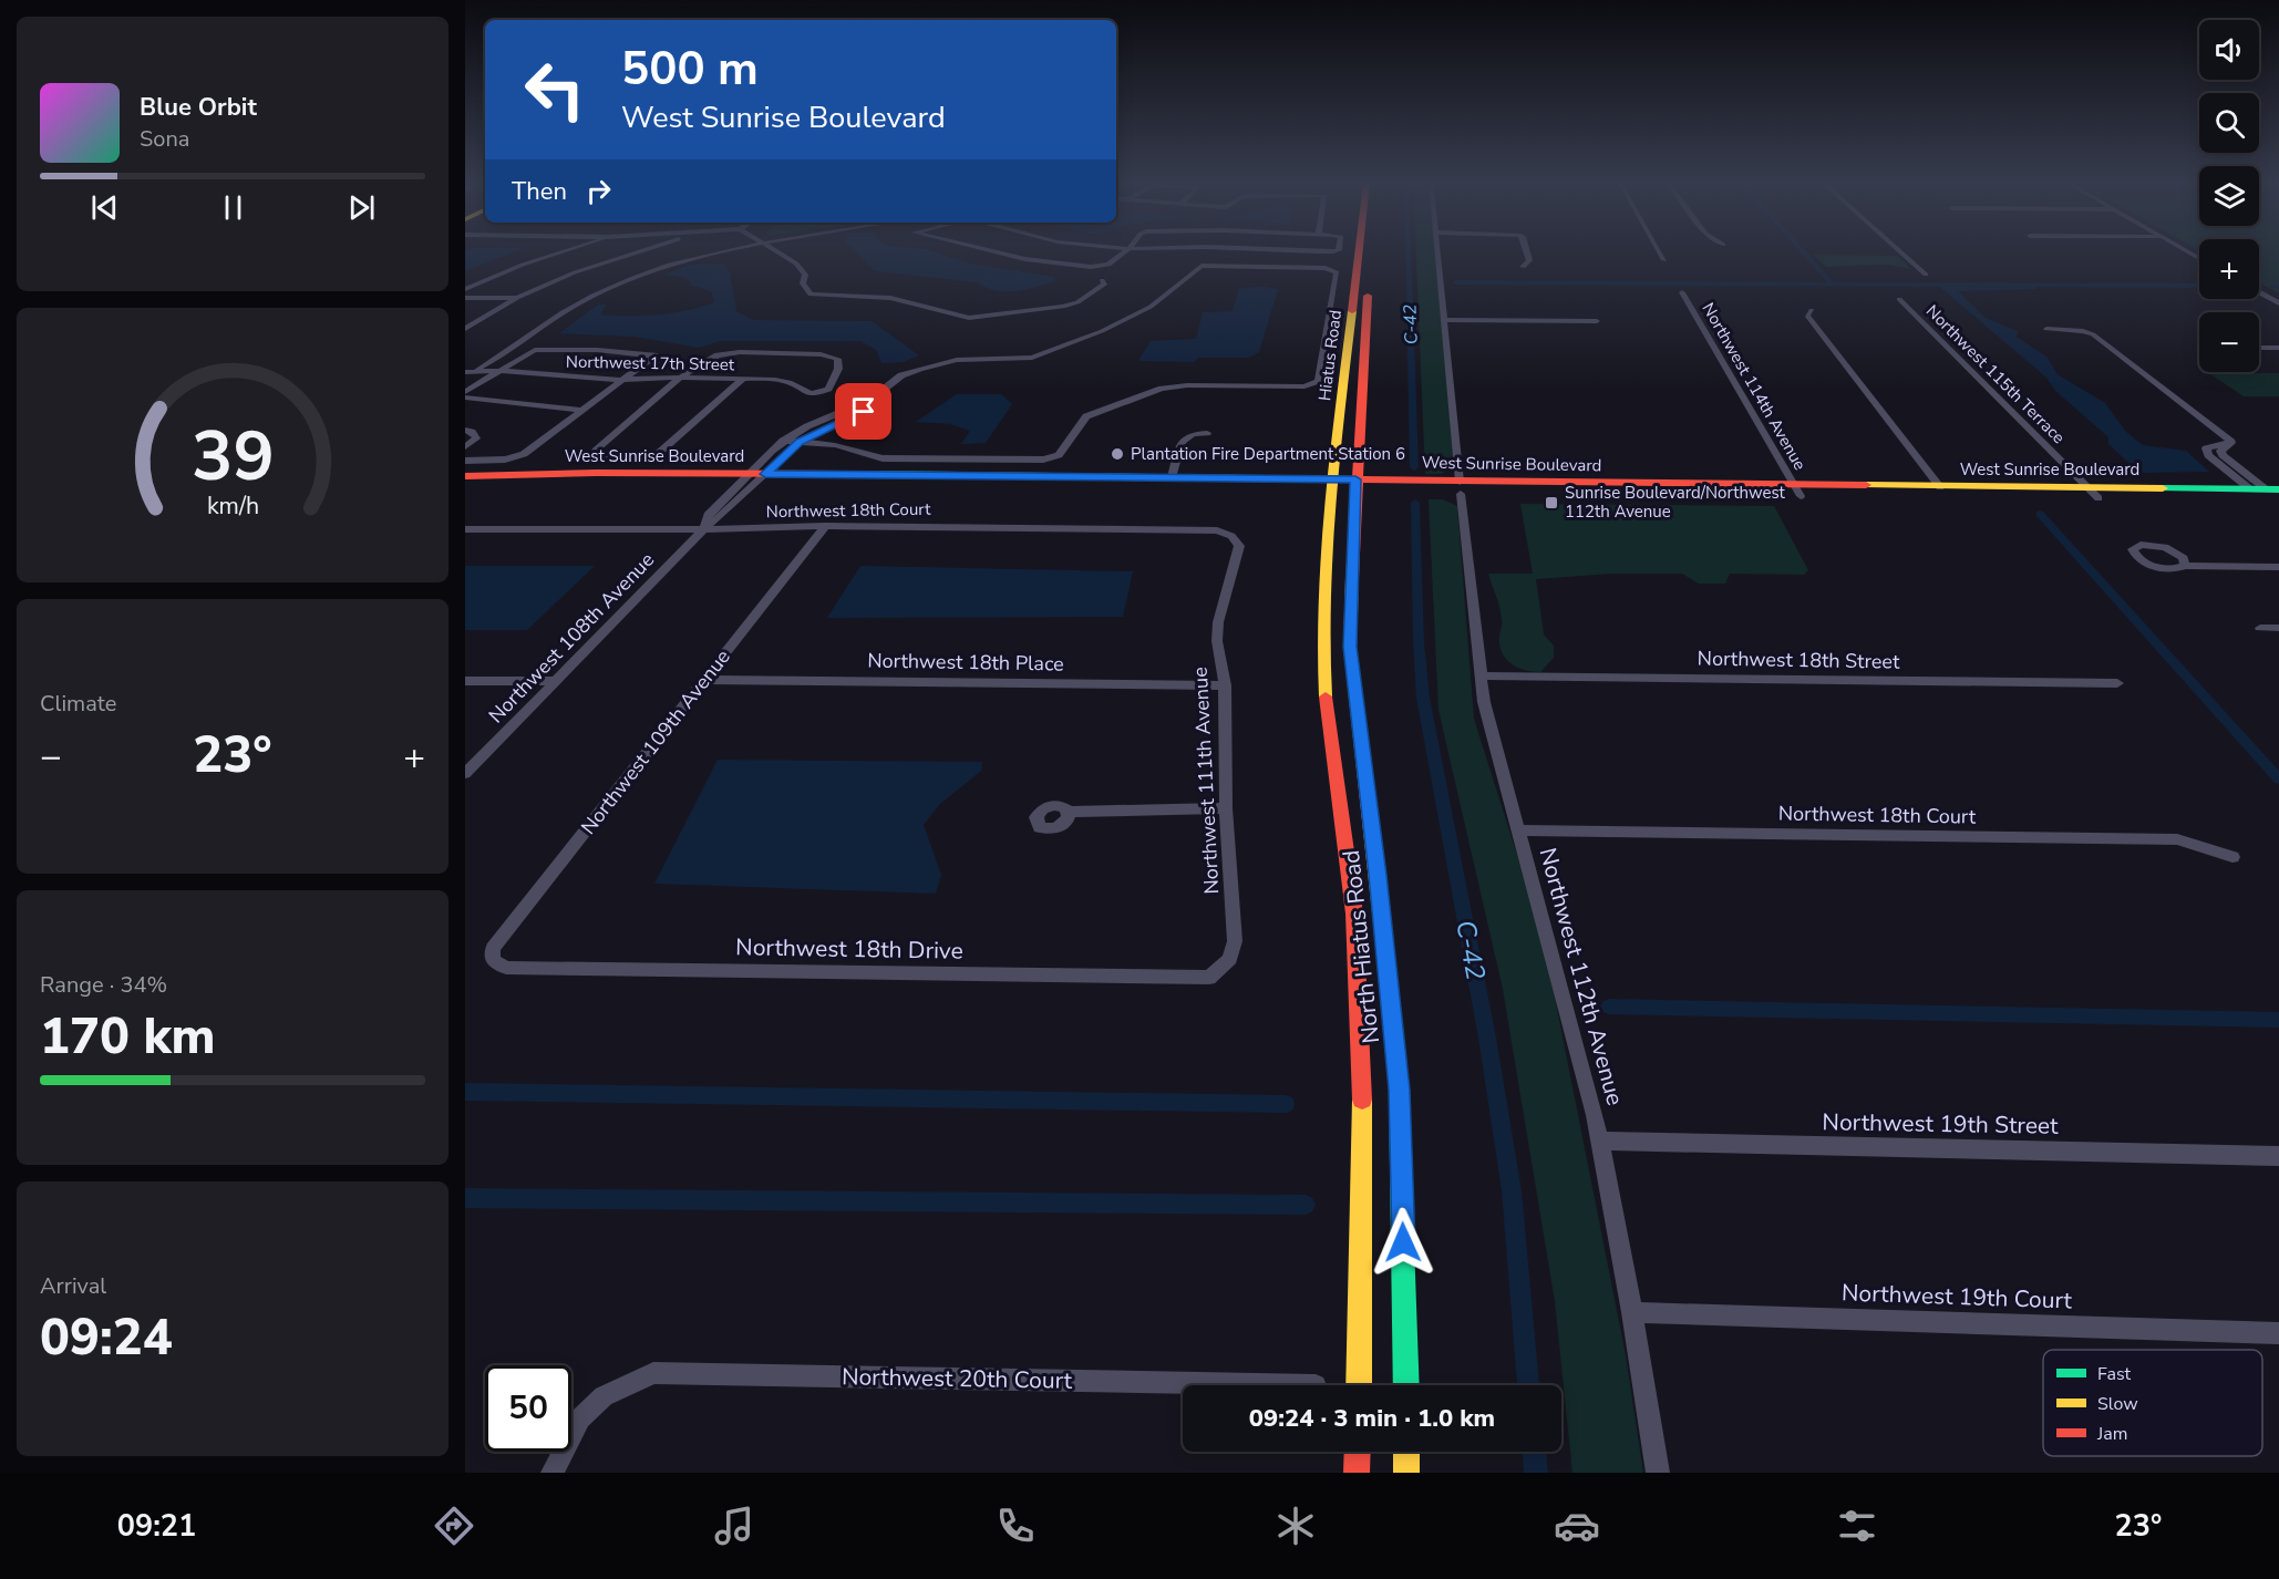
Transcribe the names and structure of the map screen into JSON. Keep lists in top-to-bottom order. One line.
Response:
{"streets":{"main road":["Hiatus Road","West Sunrise Boulevard","North Hiatus Road"],"street":["Northwest 17th Street","Northwest 115th Terrace","Northwest 114th Avenue","Northwest 18th Court","Northwest 108th Avenue","Northwest 18th Street","Northwest 18th Place","Northwest 109th Avenue","Northwest 111th Avenue","Northwest 18th Drive","Northwest 112th Avenue","Northwest 19th Street","Northwest 19th Court","Northwest 20th Court"]},"crossings":[["Hiatus Road","West Sunrise Boulevard"],["Hiatus Road","North Hiatus Road"],["Northwest 115th Terrace","West Sunrise Boulevard"],["Northwest 114th Avenue","West Sunrise Boulevard"],["West Sunrise Boulevard","Northwest 108th Avenue"],["West Sunrise Boulevard","North Hiatus Road"],["West Sunrise Boulevard","Northwest 112th Avenue"],["Northwest 18th Court","Northwest 108th Avenue"],["Northwest 18th Court","Northwest 109th Avenue"],["Northwest 18th Court","Northwest 111th Avenue"],["Northwest 18th Court","Northwest 112th Avenue"],["Northwest 18th Street","Northwest 112th Avenue"],["Northwest 18th Place","Northwest 109th Avenue"],["Northwest 18th Place","Northwest 111th Avenue"],["Northwest 109th Avenue","Northwest 18th Drive"],["Northwest 111th Avenue","Northwest 18th Drive"],["Northwest 112th Avenue","Northwest 19th Street"],["Northwest 112th Avenue","Northwest 19th Court"]],"water":["C-42"],"places":{"other":["Plantation Fire Department Station 6"],"transit":["Sunrise Boulevard/Northwest 112th Avenue"]},"legend":["Fast","Slow","Jam"],"page":{"map_buttons":["+","−"],"turn":["500 m","West Sunrise Boulevard"],"song":["Blue Orbit","Sona"],"then":"Then","tile":["Climate",["Range · 34%","170 km"],["Arrival","09:24"]],"heat":["−","23°","+"],"limit":"50","trip":"09:24 · 3 min · 1.0 km","tabs":["09:21","23°"],"gauge":["39","km/h"]}}
